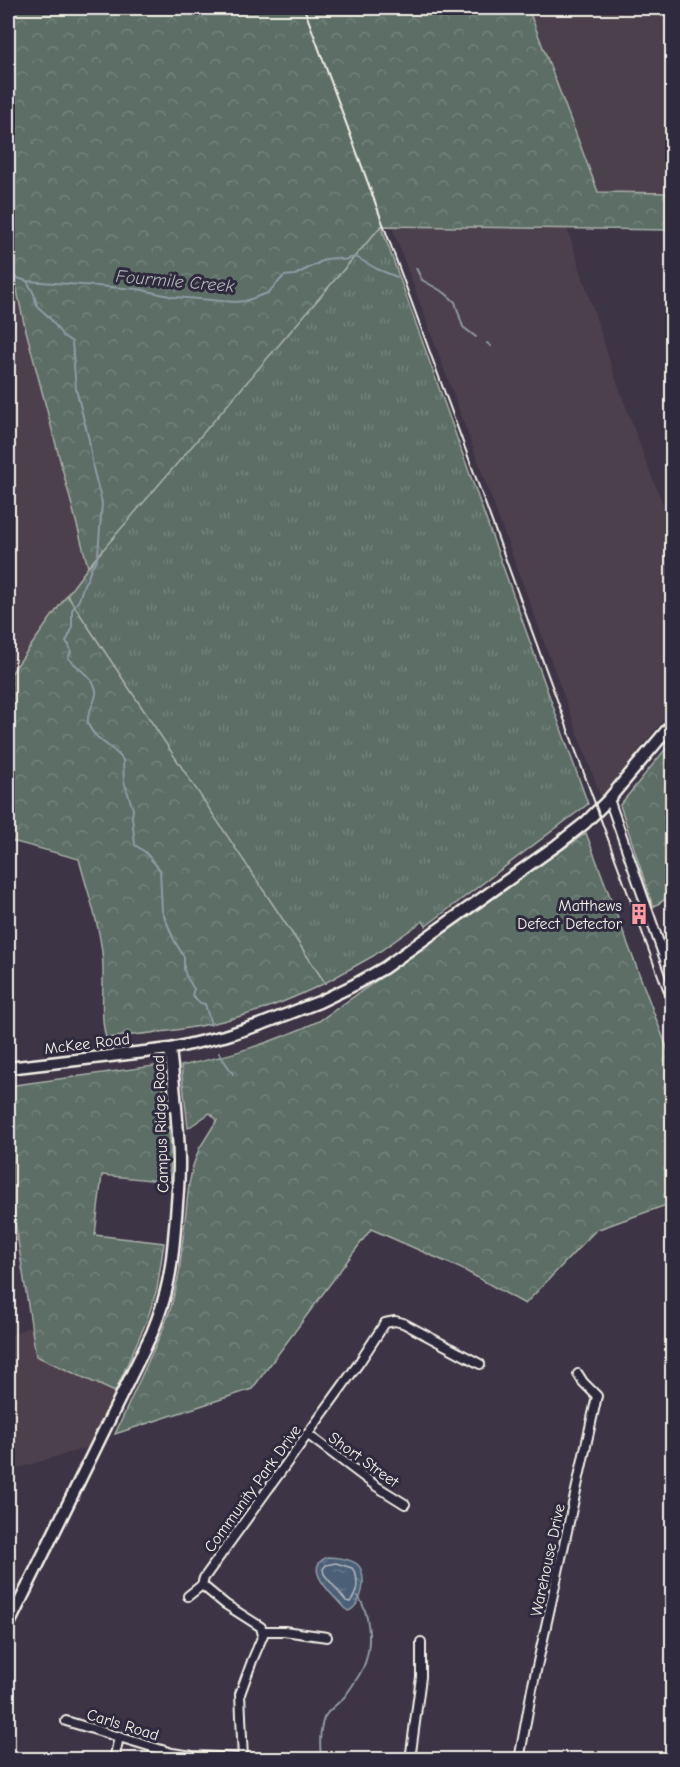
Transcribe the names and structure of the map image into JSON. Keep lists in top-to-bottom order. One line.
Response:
{"streets":{"street":["McKee Road","Campus Ridge Road","Short Street","Community Park Drive","Warehouse Drive","Carls Road"]},"crossings":[["McKee Road","Campus Ridge Road"],["Short Street","Community Park Drive"]],"water":["Fourmile Creek"],"places":{"building":["Matthews Defect Detector"]}}
